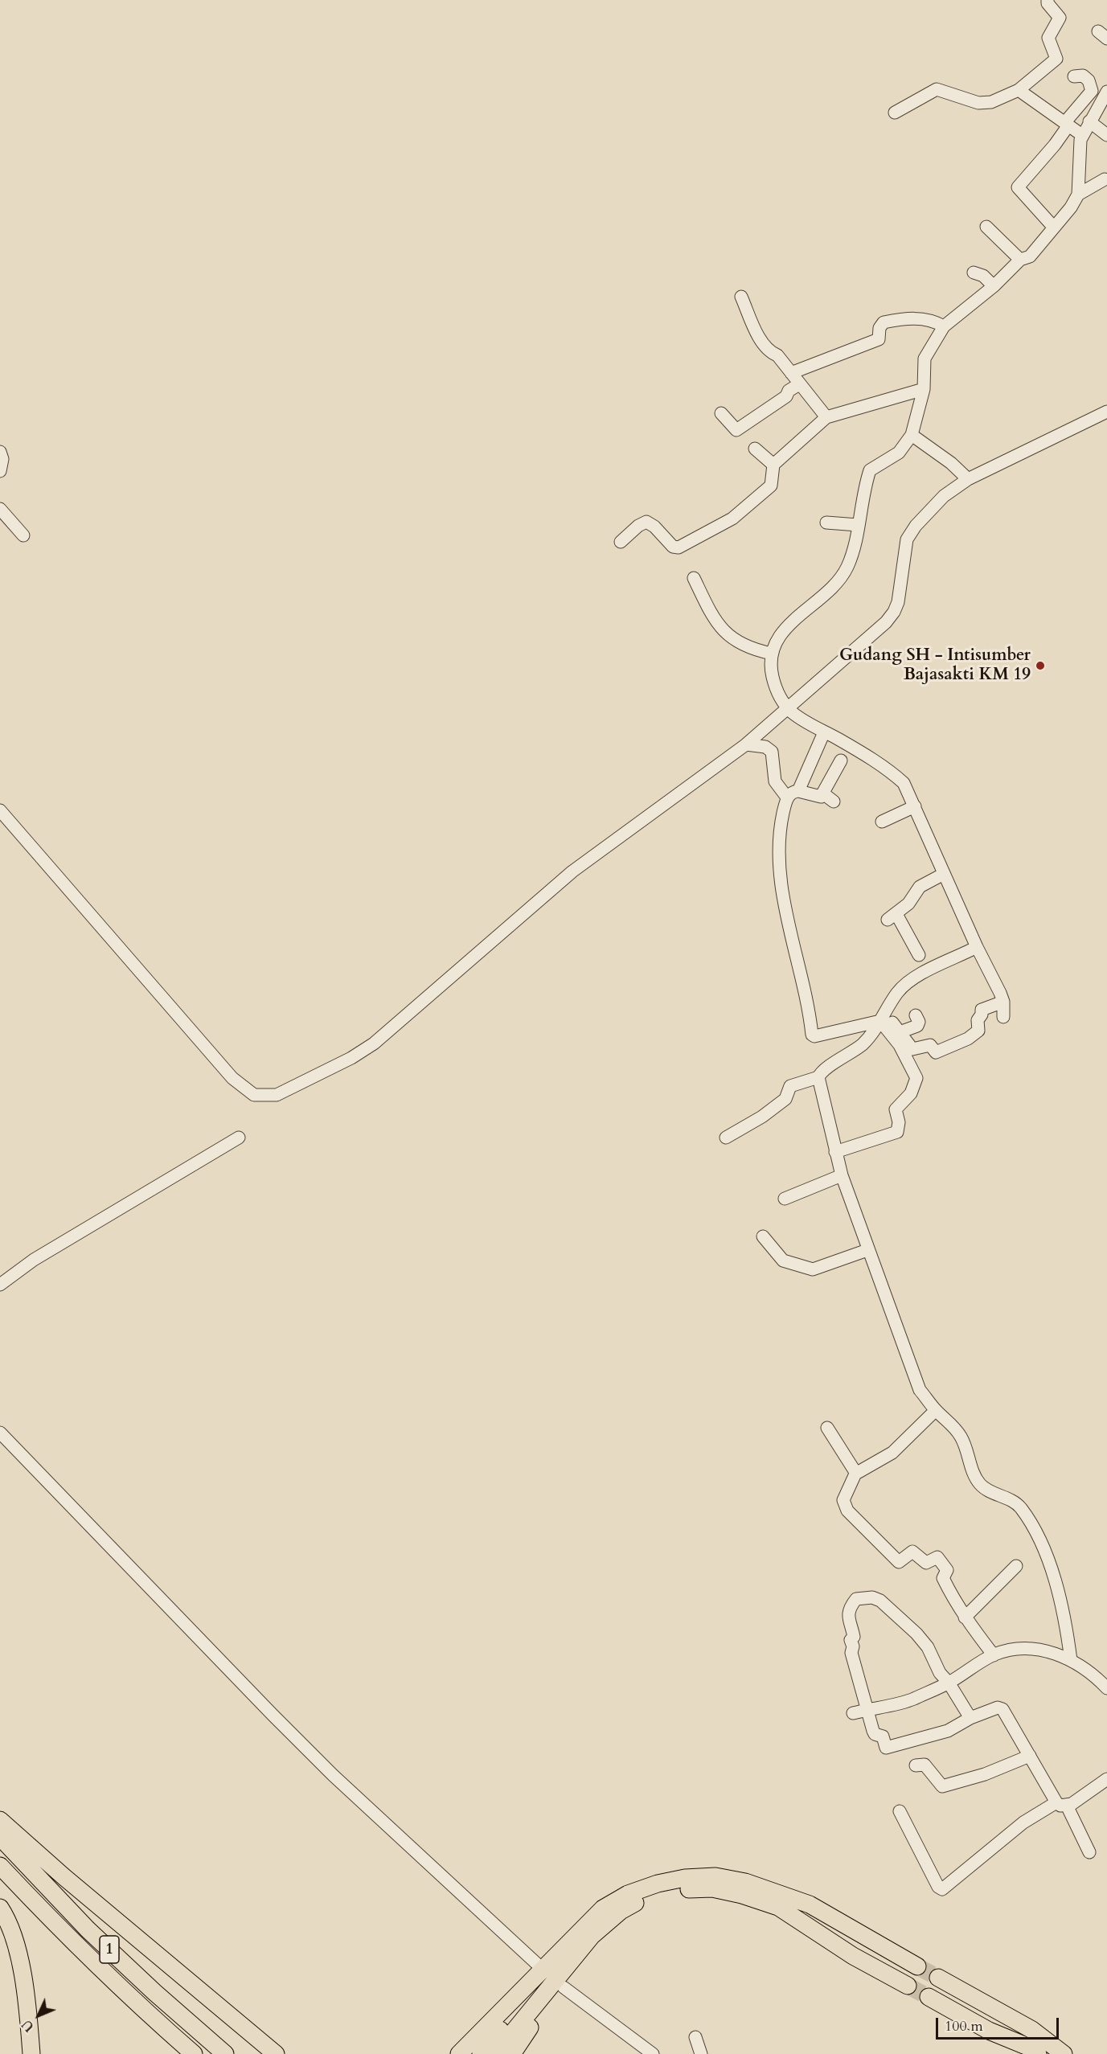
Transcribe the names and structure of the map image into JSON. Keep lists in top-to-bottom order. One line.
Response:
{"streets":{"highway":["1"]},"places":["Gudang SH - Intisumber Bajasakti KM 19"],"scale_bar":"100 m","north":"bottom left"}
